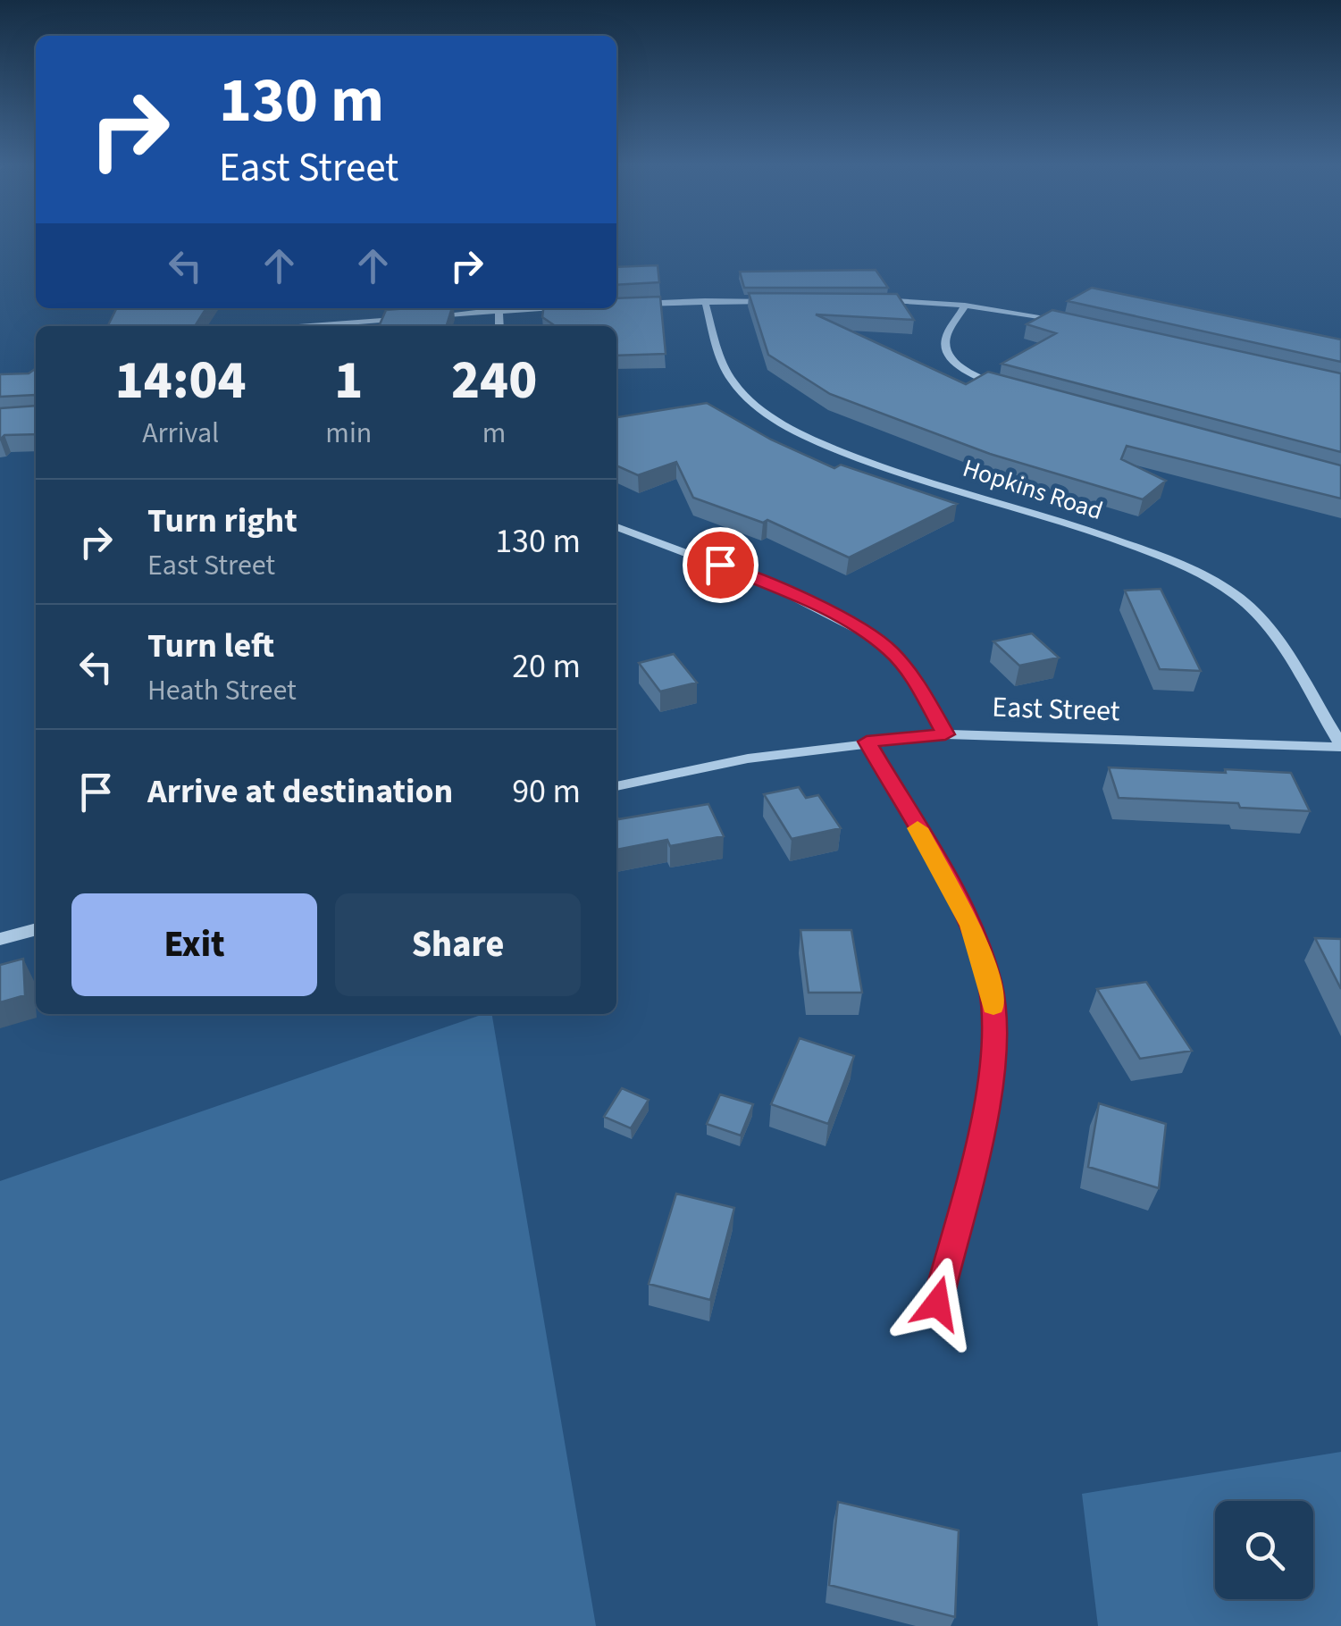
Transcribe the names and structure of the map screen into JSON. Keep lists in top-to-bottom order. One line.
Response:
{"streets":{"street":["Hopkins Road","East Street"]},"crossings":[["Hopkins Road","East Street"]],"page":{"turn":["130 m","East Street"],"eta":["14:04","Arrival","1","min","240","m"],"list":[{"name":"Turn right","note":"East Street","value":"130 m"},{"name":"Turn left","note":"Heath Street","value":"20 m"},{"name":"Arrive at destination","value":"90 m"}],"buttons":["Exit","Share"]}}
